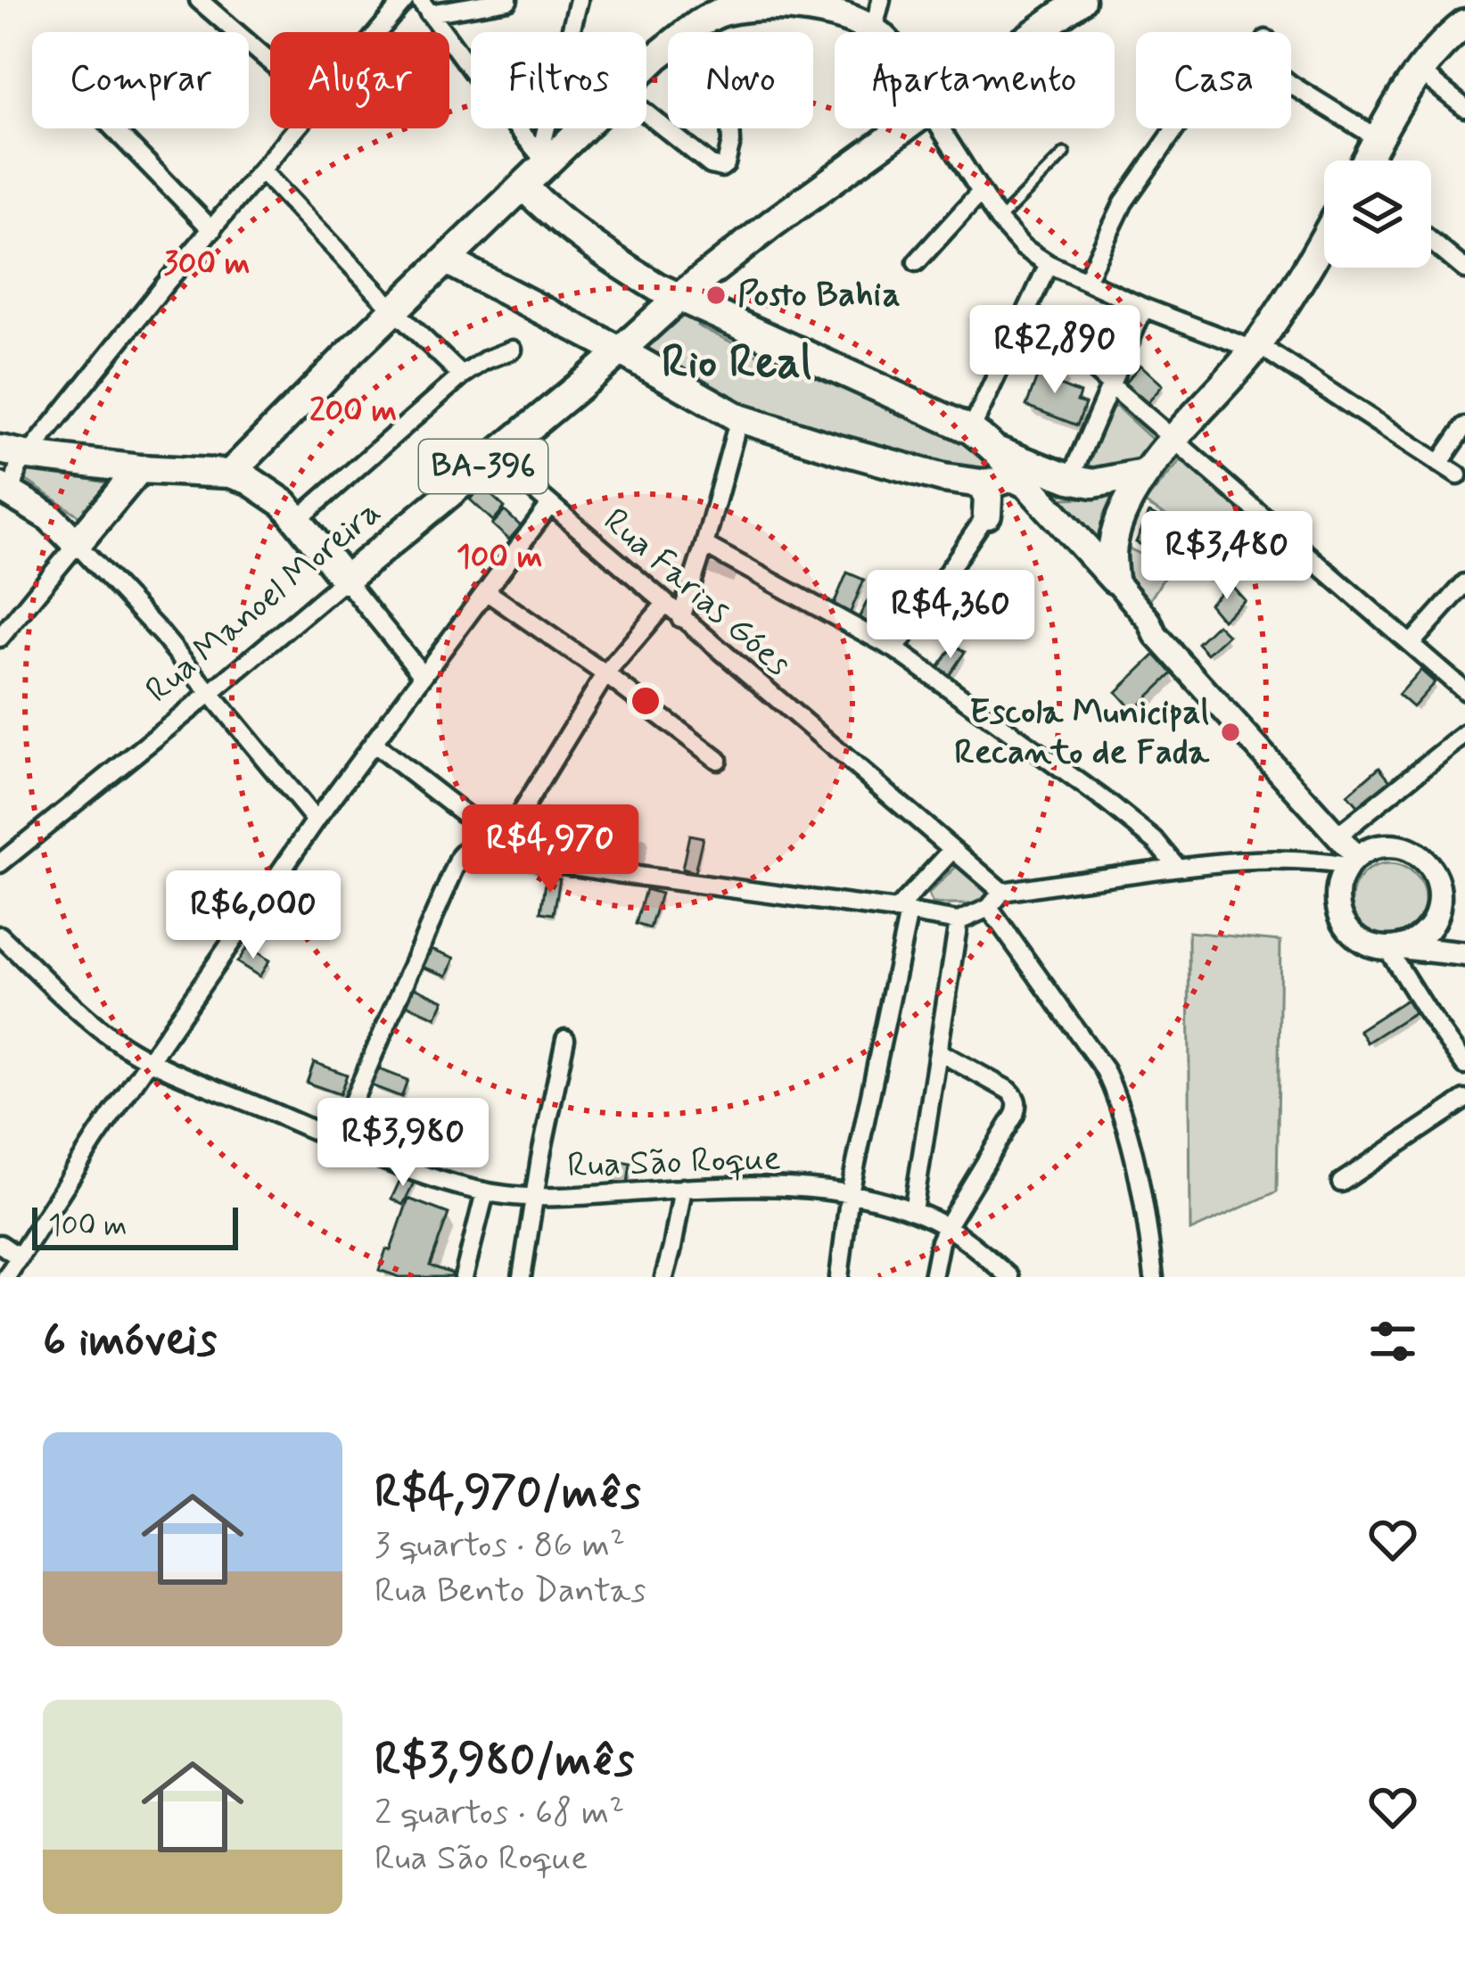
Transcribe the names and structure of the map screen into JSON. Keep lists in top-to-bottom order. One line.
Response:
{"streets":{"main road":["BA-396","Rua Manoel Moreira"],"street":["Rua Farias Góes","Rua São Roque"]},"crossings":[["BA-396","Rua Manoel Moreira"],["Rua Farias Góes","Rua Manoel Moreira"]],"districts":["Rio Real"],"places":["Posto Bahia","Escola Municipal Recanto de Fada"],"scale_bar":"100 m","page":{"chip":["Comprar","Alugar","Filtros","Novo","Apartamento","Casa"],"price":["R$2,890","R$3,480","R$4,360","R$4,970","R$6,000","R$3,980"],"scale":"100 m","heading":"6 imóveis","list":[{"name":"R$4,970/mês","note":"3 quartos · 86 m² · Rua Bento Dantas"},{"name":"R$3,980/mês","note":"2 quartos · 68 m² · Rua São Roque"}]},"rings":["300 m","200 m","100 m"]}
